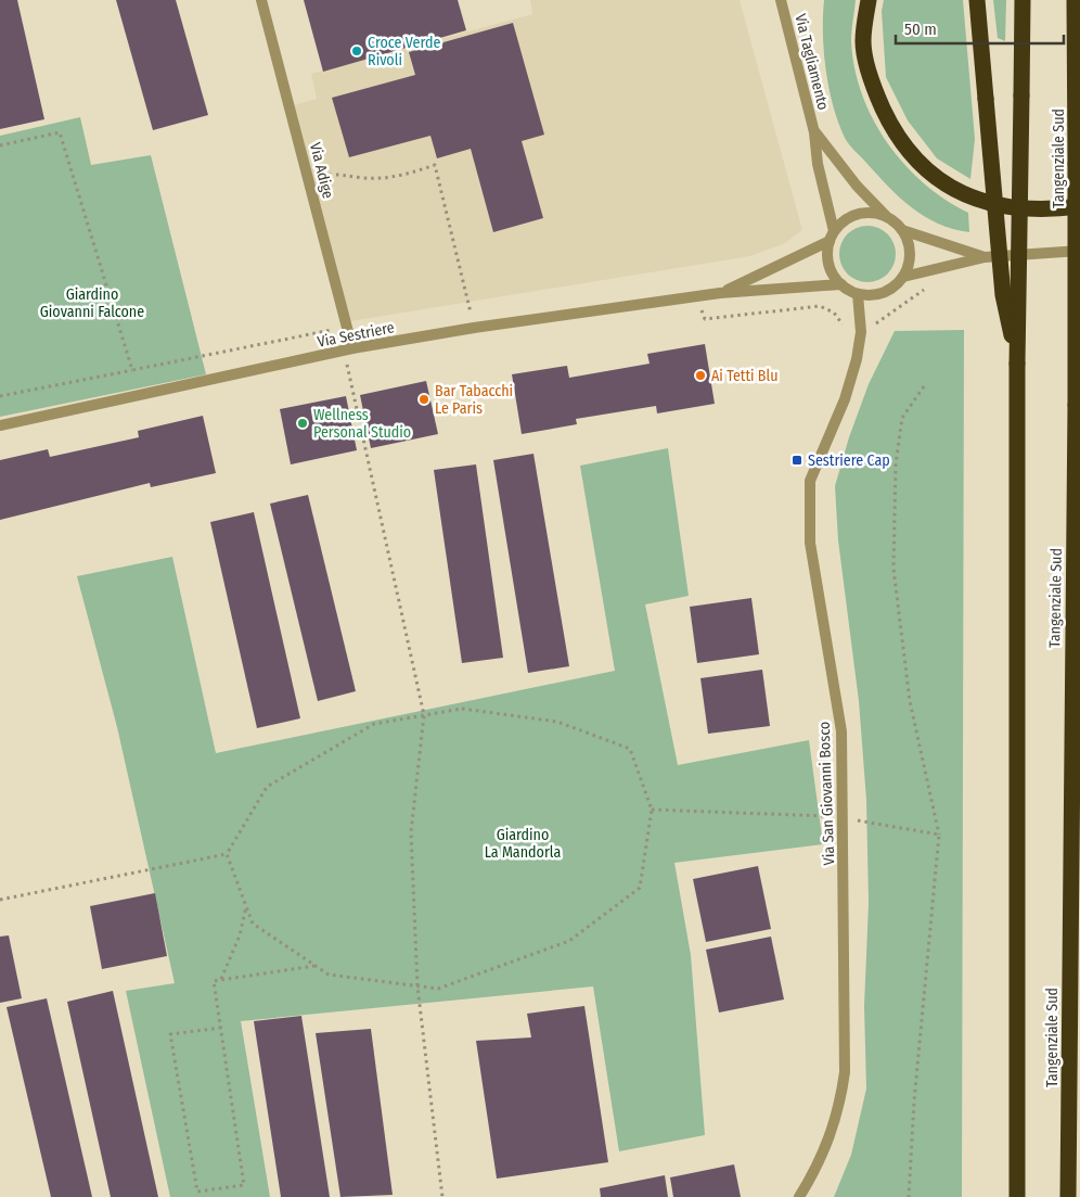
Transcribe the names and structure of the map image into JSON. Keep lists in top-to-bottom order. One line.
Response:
{"streets":{"highway":["Tangenziale Sud"],"street":["Via Tagliamento","Via Adige","Via Sestriere","Via San Giovanni Bosco"]},"crossings":[["Via Tagliamento","Via Sestriere"],["Via Tagliamento","Via San Giovanni Bosco"],["Via Adige","Via Sestriere"],["Via Sestriere","Via San Giovanni Bosco"]],"parks":["Giardino Giovanni Falcone","Giardino La Mandorla"],"places":{"other":["Croce Verde Rivoli","Ai Tetti Blu","Bar Tabacchi Le Paris","Wellness Personal Studio"],"transit":["Sestriere Cap"]},"scale_bar":"50 m"}
